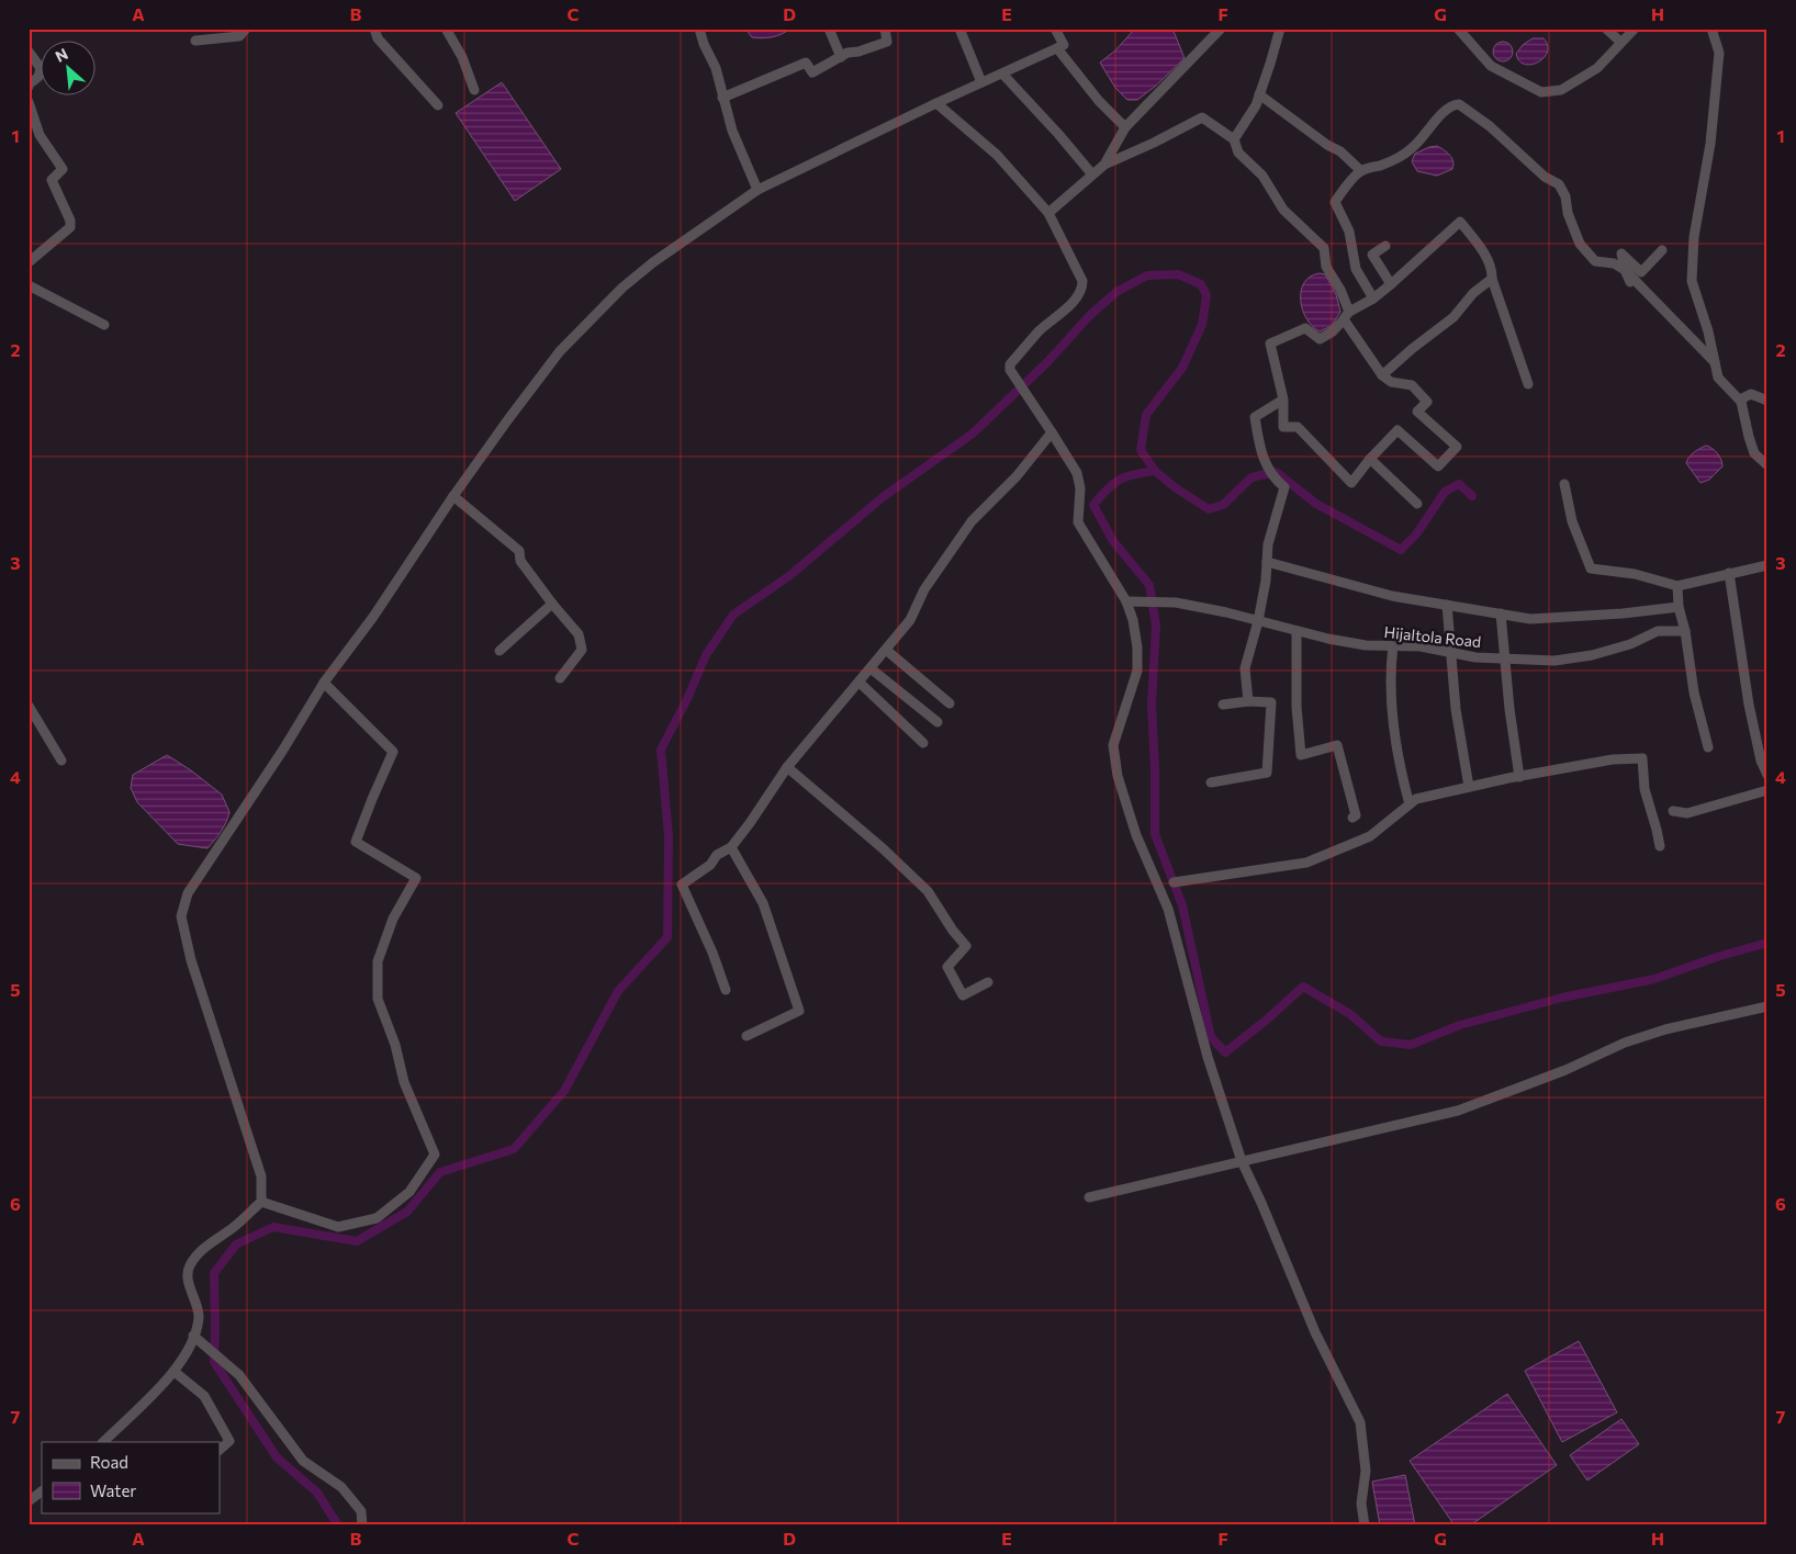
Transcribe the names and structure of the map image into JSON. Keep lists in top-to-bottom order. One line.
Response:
{"streets":{"street":["Hijaltola Road"]},"legend":["Road","Water"],"north":"top left","grid":{"columns":["A","B","C","D","E","F","G","H"],"rows":["1","2","3","4","5","6","7"]}}
